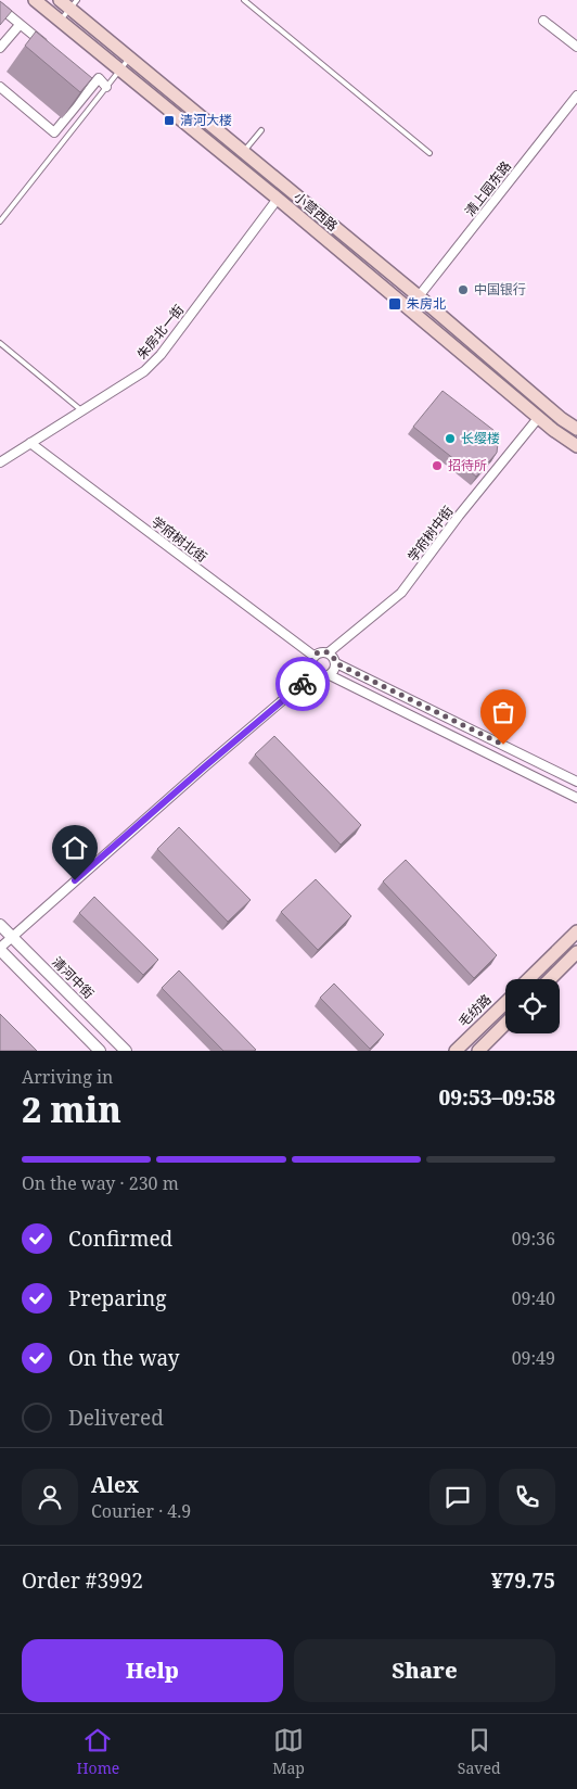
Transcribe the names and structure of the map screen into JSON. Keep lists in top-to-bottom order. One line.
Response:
{"streets":{"main road":["小营西路","毛纺路"],"street":["清上园东路","朱房北一街","学府树中街","学府树北街","清河中街"]},"crossings":[["清上园东路","小营西路"],["小营西路","朱房北一街"],["小营西路","学府树中街"],["朱房北一街","学府树北街"],["学府树中街","学府树北街"]],"places":{"transit":["清河大楼","朱房北"],"other":["中国银行","长缨楼","招待所"]},"page":{"heading":["2 min","Arriving in","09:53–09:58"],"panel":["Alex","Courier · 4.9","Order #3992","¥79.75"],"bar":"On the way · 230 m","list":[["Confirmed","09:36"],["Preparing","09:40"],["On the way","09:49"],"Delivered"],"buttons":["Help","Share"],"tabs":["Home","Map","Saved"]}}
